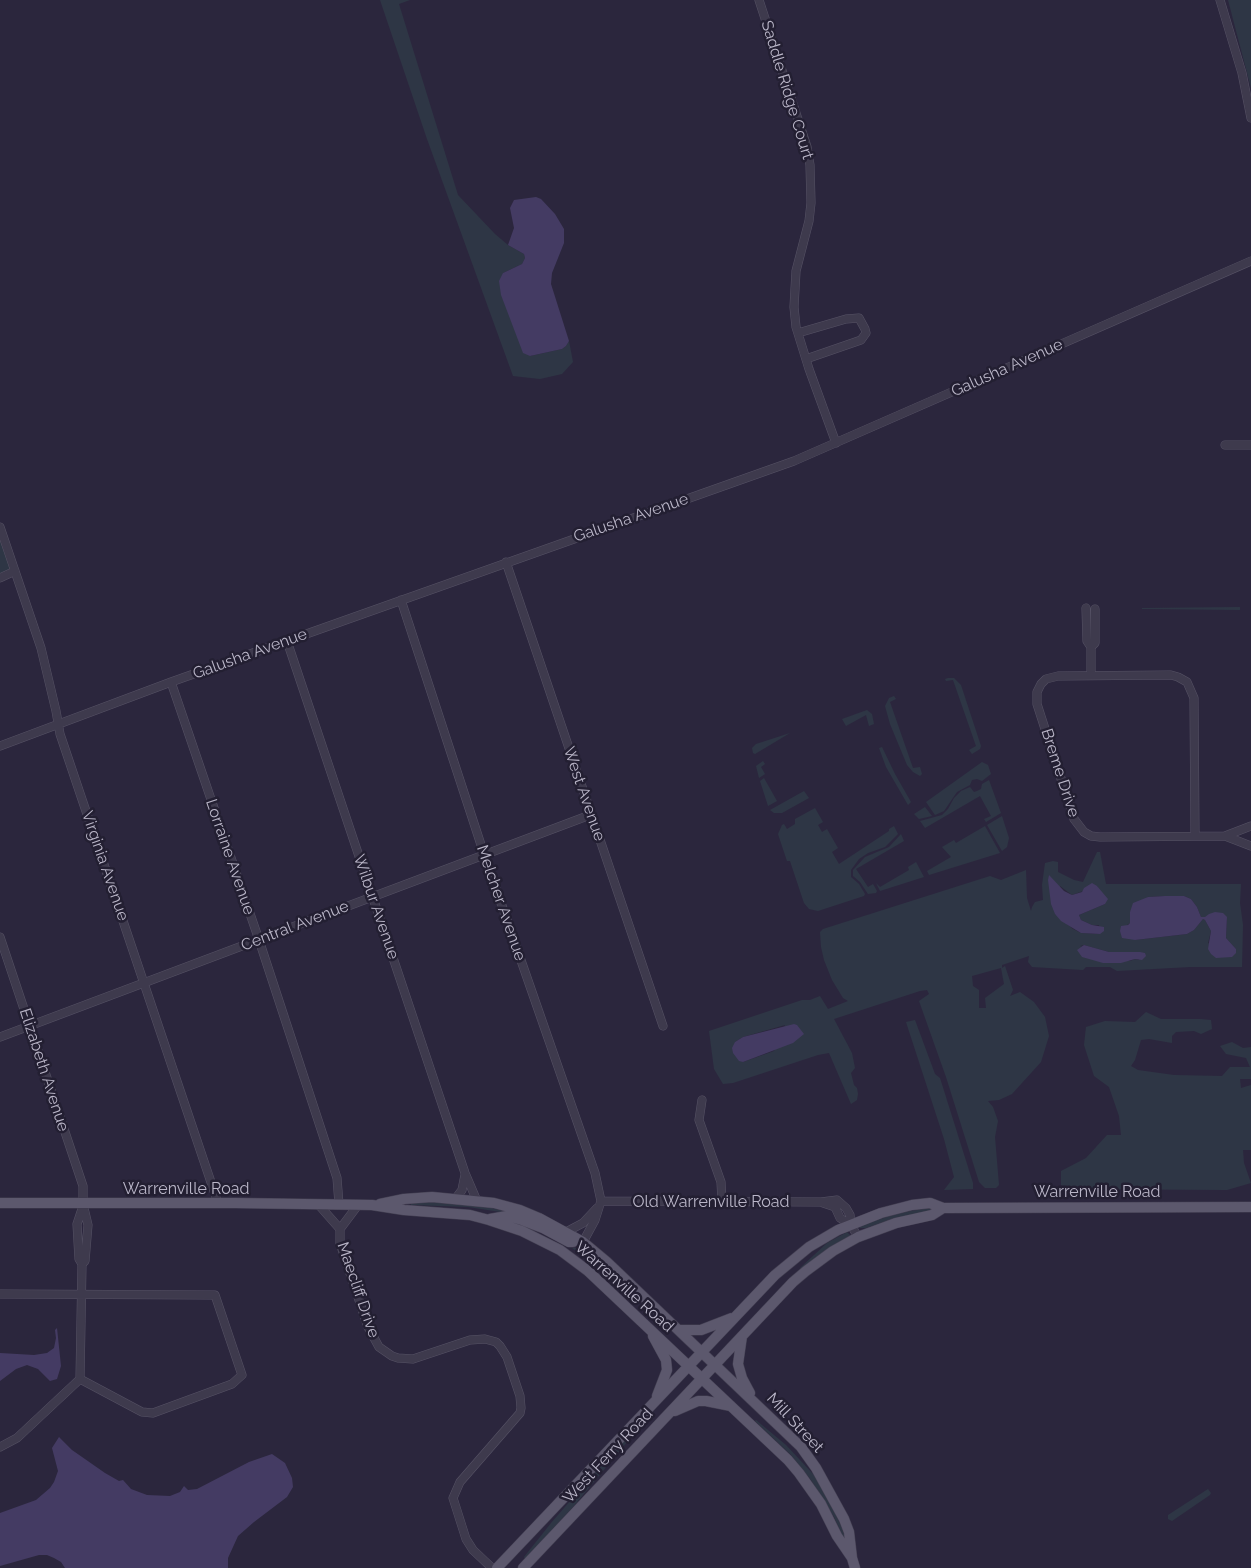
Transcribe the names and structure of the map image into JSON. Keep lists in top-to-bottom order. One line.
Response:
{"streets":{"main road":["Warrenville Road","Mill Street","West Ferry Road"],"street":["Saddle Ridge Court","Galusha Avenue","Breme Drive","West Avenue","Lorraine Avenue","Virginia Avenue","Melcher Avenue","Wilbur Avenue","Central Avenue","Elizabeth Avenue","Old Warrenville Road","Maecliff Drive"]},"crossings":[["Saddle Ridge Court","Galusha Avenue"],["Galusha Avenue","West Avenue"],["Galusha Avenue","Lorraine Avenue"],["Galusha Avenue","Virginia Avenue"],["Galusha Avenue","Melcher Avenue"],["Galusha Avenue","Wilbur Avenue"],["West Avenue","Central Avenue"],["Lorraine Avenue","Central Avenue"],["Lorraine Avenue","Warrenville Road"],["Virginia Avenue","Central Avenue"],["Virginia Avenue","Warrenville Road"],["Melcher Avenue","Central Avenue"],["Melcher Avenue","Warrenville Road"],["Melcher Avenue","Old Warrenville Road"],["Wilbur Avenue","Central Avenue"],["Wilbur Avenue","Warrenville Road"],["Central Avenue","Elizabeth Avenue"],["Elizabeth Avenue","Warrenville Road"],["Warrenville Road","Old Warrenville Road"],["Warrenville Road","Maecliff Drive"],["Warrenville Road","Mill Street"],["Warrenville Road","West Ferry Road"],["Mill Street","West Ferry Road"]]}
